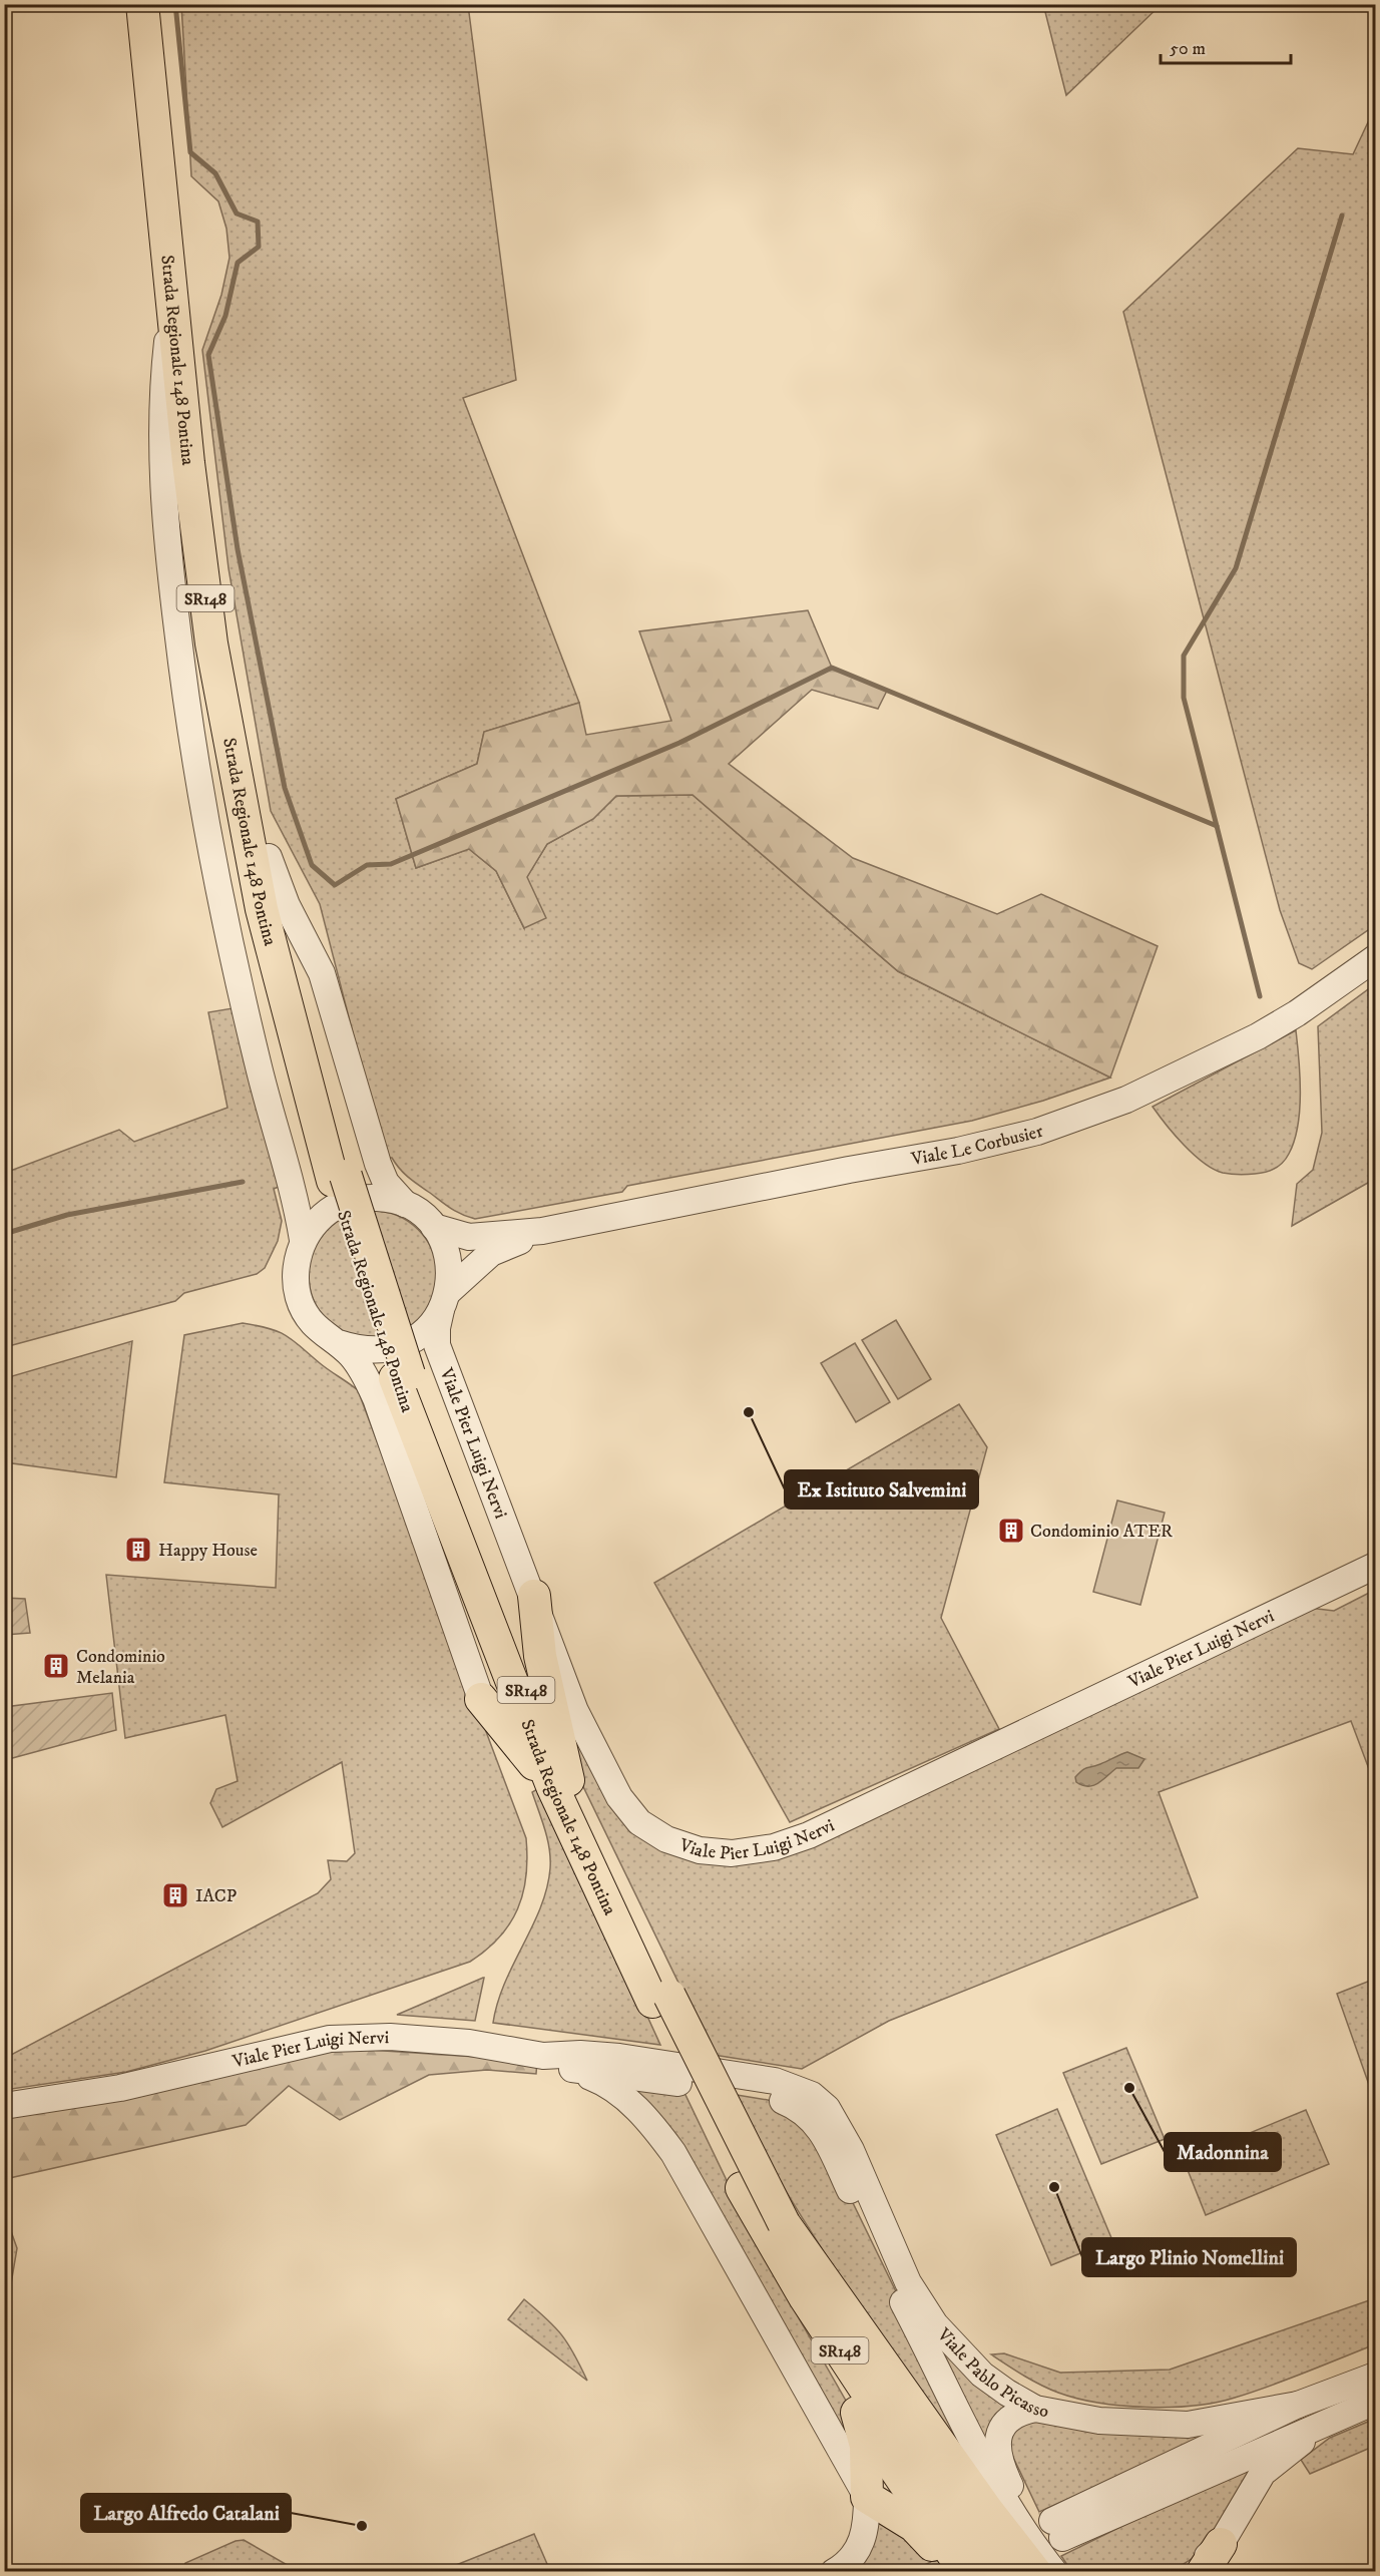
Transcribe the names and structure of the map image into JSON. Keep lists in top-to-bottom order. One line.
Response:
{"streets":{"main road":["Strada Regionale 148 Pontina","SR148"],"street":["Viale Le Corbusier","Viale Pier Luigi Nervi","Viale Pablo Picasso"]},"crossings":[["Viale Le Corbusier","Viale Pier Luigi Nervi"],["Viale Pier Luigi Nervi","Viale Pablo Picasso"]],"places":{"other":["Ex Istituto Salvemini","Madonnina","Largo Plinio Nomellini","Largo Alfredo Catalani"],"building":["Condominio ATER","Happy House","Condominio Melania","IACP"]},"scale_bar":"50 m"}
